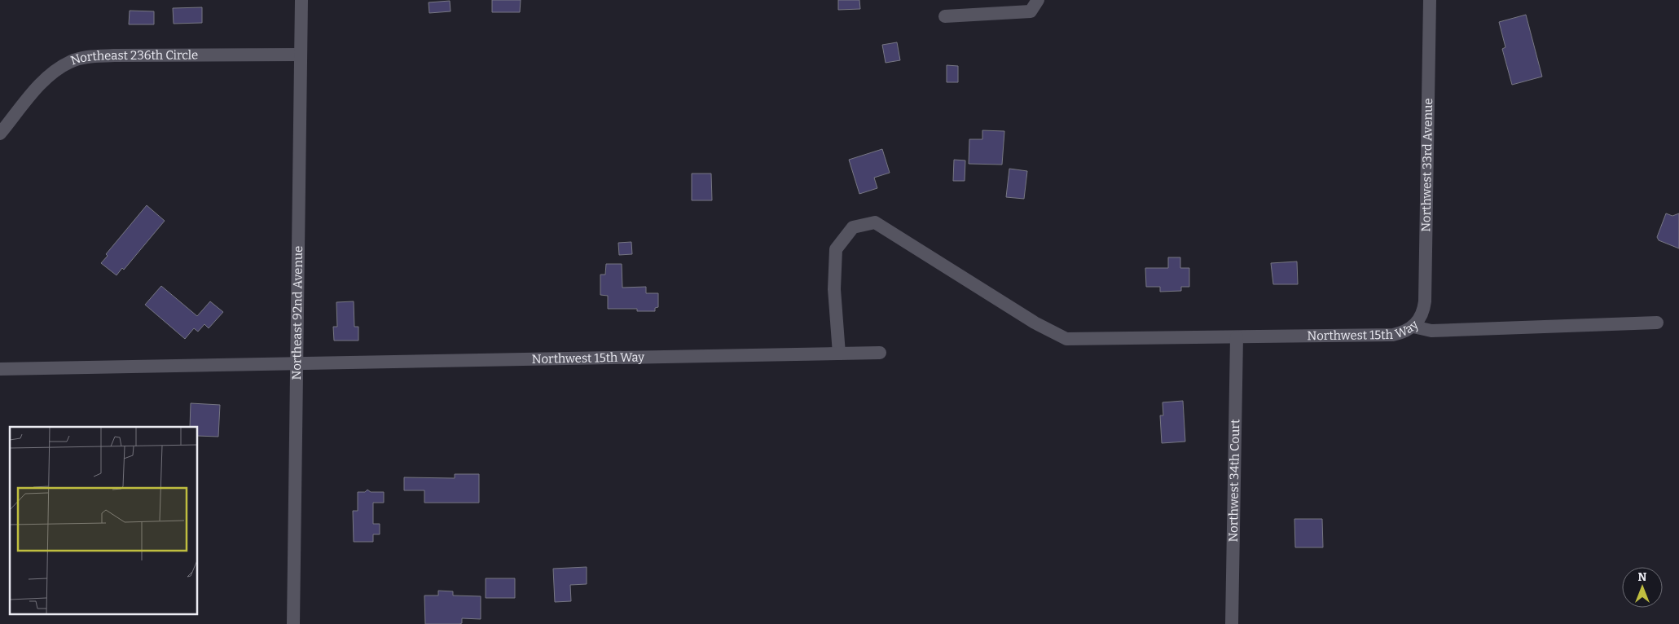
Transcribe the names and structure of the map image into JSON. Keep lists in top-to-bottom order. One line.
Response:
{"streets":{"street":["Northeast 236th Circle","Northwest 33rd Avenue","Northeast 92nd Avenue","Northwest 15th Way","Northwest 34th Court"]},"crossings":[["Northeast 236th Circle","Northeast 92nd Avenue"],["Northwest 33rd Avenue","Northwest 15th Way"],["Northeast 92nd Avenue","Northwest 15th Way"],["Northwest 15th Way","Northwest 34th Court"]],"north":"top"}
